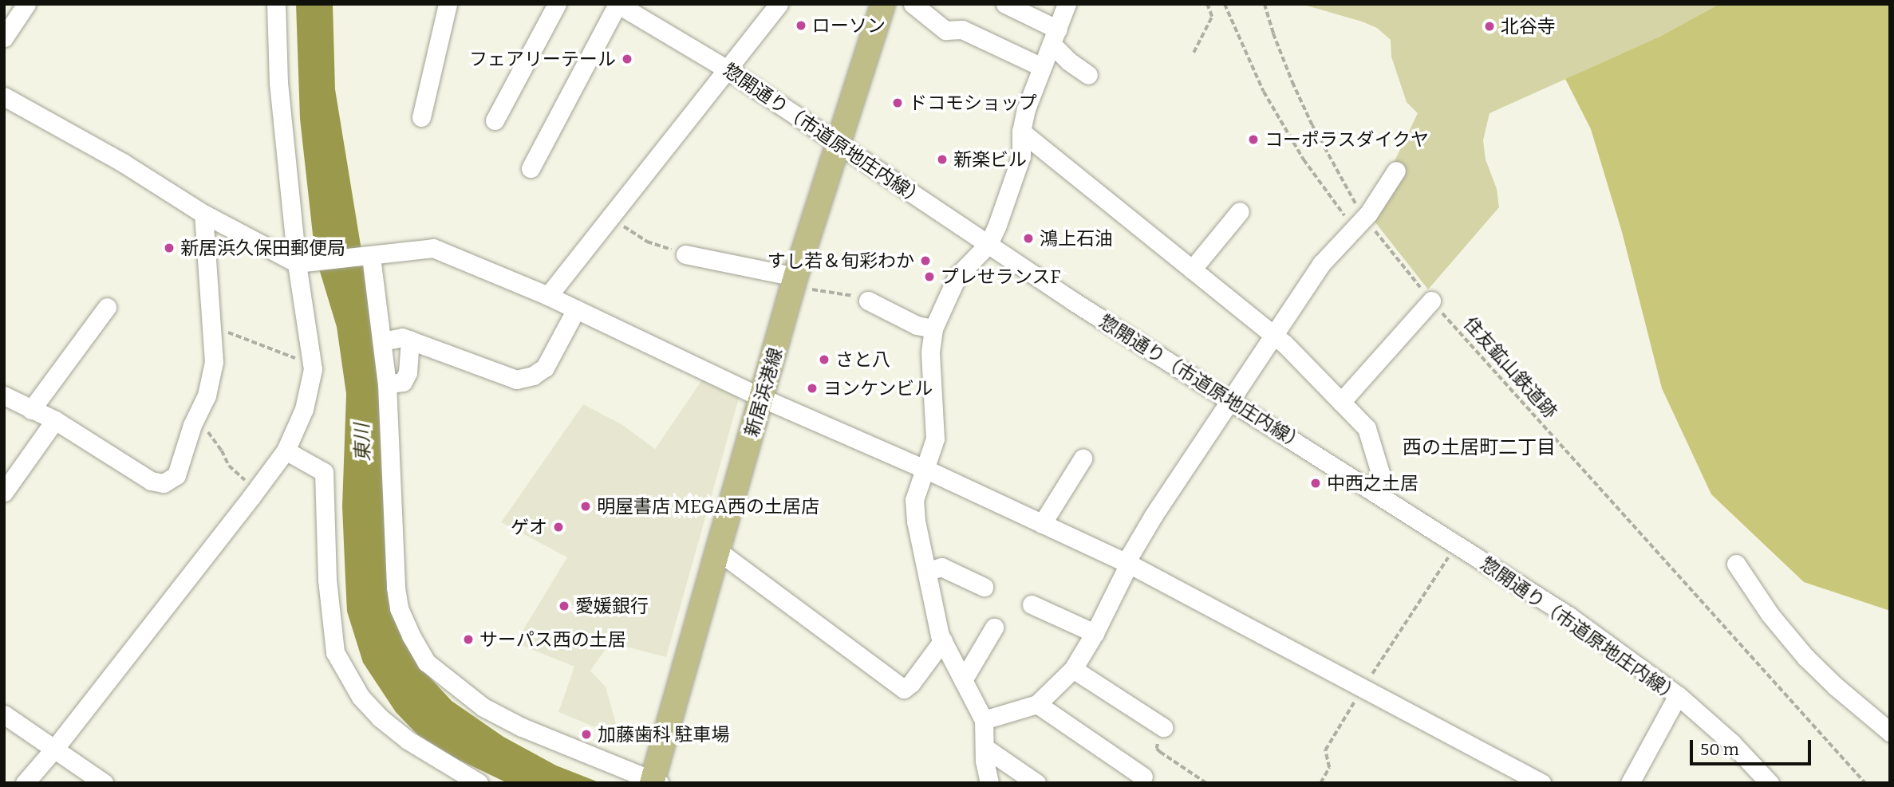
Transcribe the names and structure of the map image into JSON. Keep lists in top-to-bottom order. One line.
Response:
{"streets":{"main road":["新居浜港線"],"street":["惣開通り（市道原地庄内線）"],"path":["住友鉱山鉄道跡"]},"crossings":[["惣開通り（市道原地庄内線）","新居浜港線"]],"districts":["西の土居町二丁目"],"water":["東川"],"places":["ローソン","北谷寺","フェアリーテール","ドコモショップ","コーポラスダイクヤ","新楽ビル","鴻上石油","新居浜久保田郵便局","すし若＆旬彩わか","プレせランスF","さと八","ヨンケンビル","中西之土居","明屋書店 MEGA西の土居店","ゲオ","愛媛銀行","サーパス西の土居","加藤歯科 駐車場"],"scale_bar":"50 m"}
